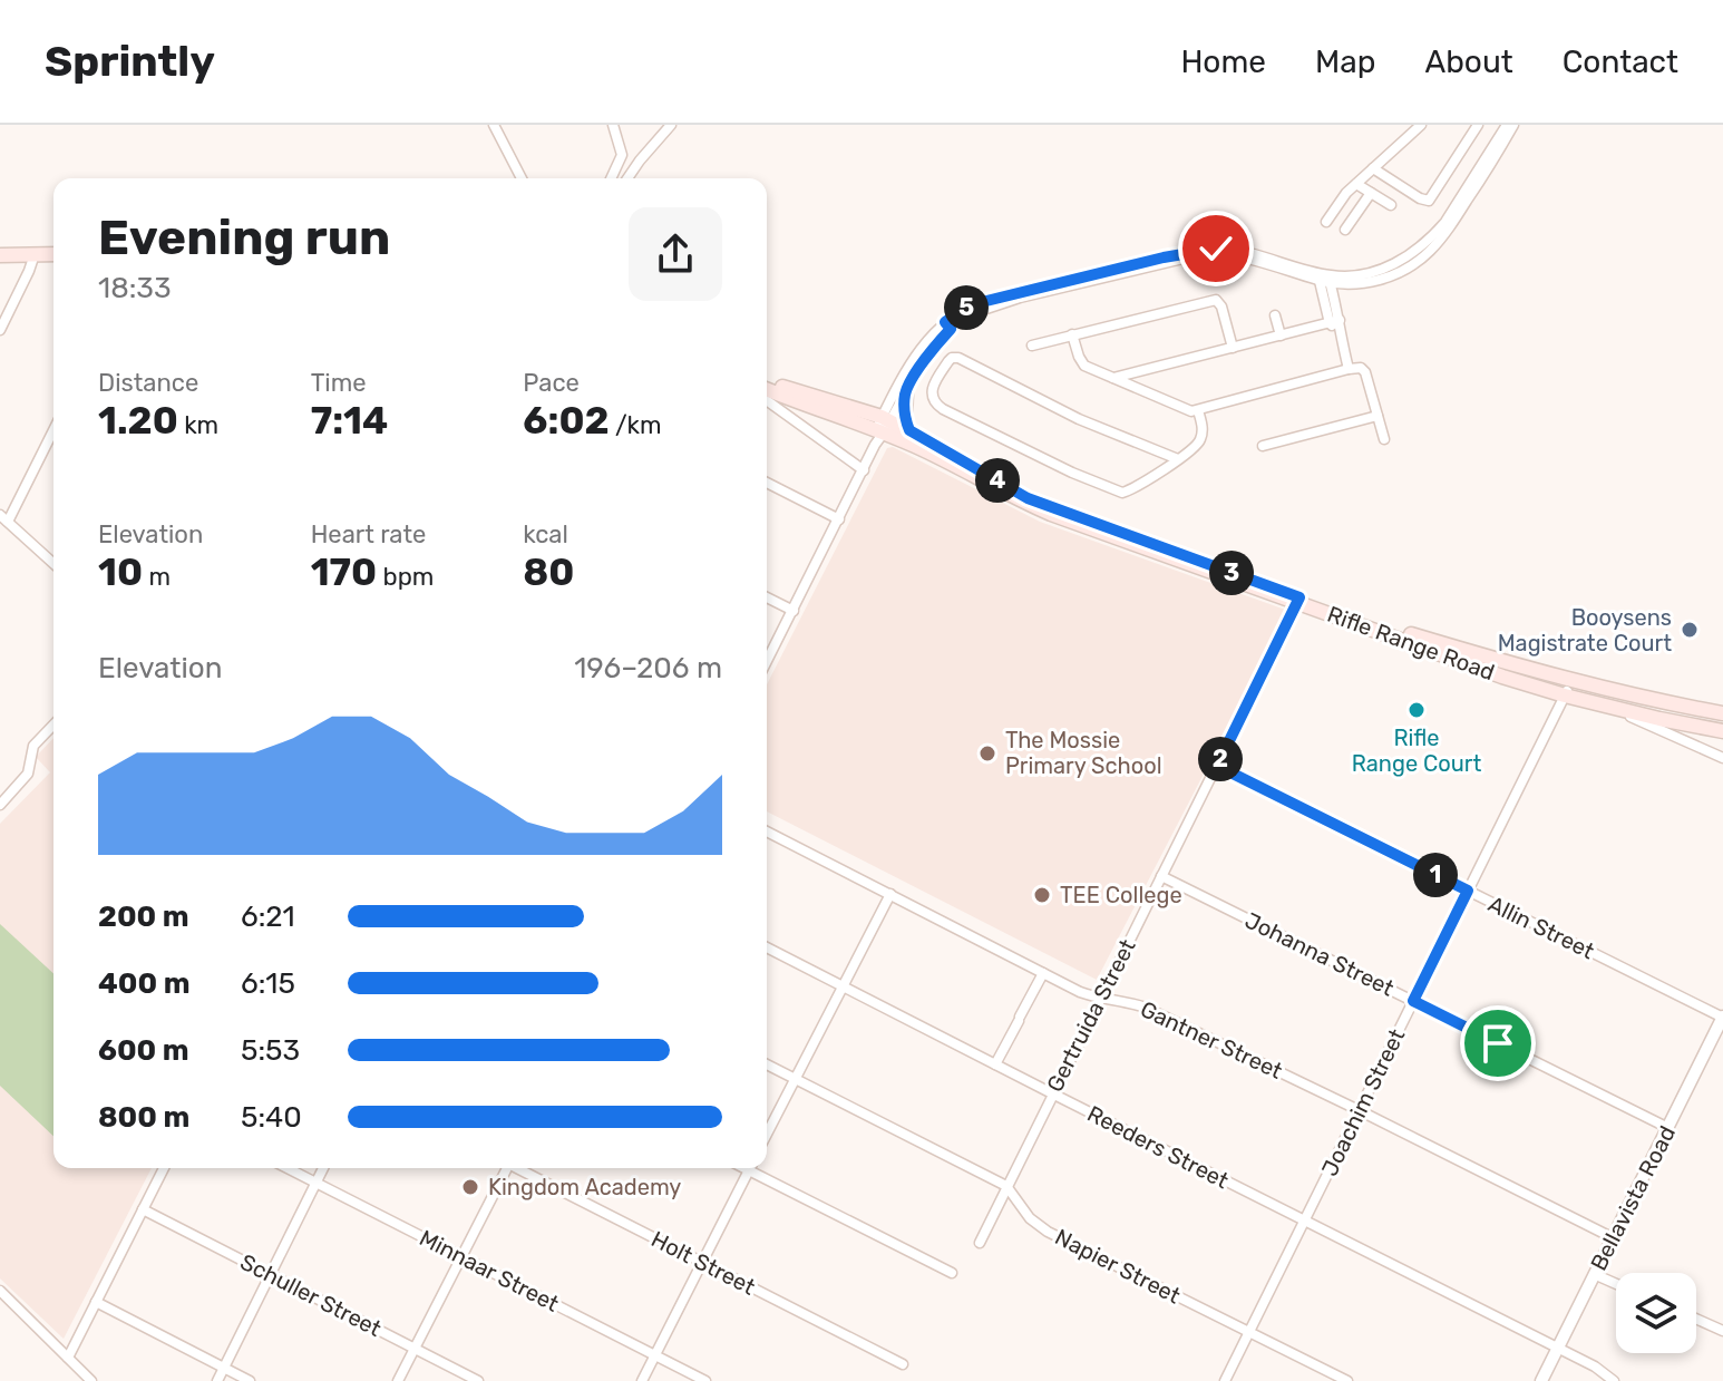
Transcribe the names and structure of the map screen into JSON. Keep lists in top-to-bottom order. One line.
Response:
{"streets":{"main road":["Rifle Range Road"],"street":["Allin Street","Johanna Street","Gertruida Street","Gantner Street","Joachim Street","Reeders Street","Bellavista Road","Holt Street","Napier Street","Minnaar Street","Schuller Street"]},"crossings":[["Rifle Range Road","Gertruida Street"],["Rifle Range Road","Joachim Street"],["Allin Street","Gertruida Street"],["Allin Street","Joachim Street"],["Allin Street","Bellavista Road"],["Johanna Street","Gertruida Street"],["Johanna Street","Joachim Street"],["Johanna Street","Bellavista Road"],["Gertruida Street","Gantner Street"],["Gertruida Street","Reeders Street"],["Gertruida Street","Napier Street"],["Gantner Street","Joachim Street"],["Gantner Street","Bellavista Road"],["Joachim Street","Reeders Street"],["Joachim Street","Napier Street"],["Reeders Street","Bellavista Road"]],"places":["Booysens Magistrate Court","Rifle Range Court","The Mossie Primary School","TEE College","Kingdom Academy"],"page":{"header":"Sprintly","nav":["Home","Map","About","Contact"],"heading":["Evening run","18:33"],"pins":["5","4","3","2","1"],"stats":[["Distance","1.20 km"],["Time","7:14"],["Pace","6:02 /km"],["Elevation","10 m"],["Heart rate","170 bpm"],["kcal","80"]],"chart":["Elevation","196–206 m"],"list":[{"name":"200 m","note":"6:21"},{"name":"400 m","note":"6:15"},{"name":"600 m","note":"5:53"},{"name":"800 m","note":"5:40"}]}}
